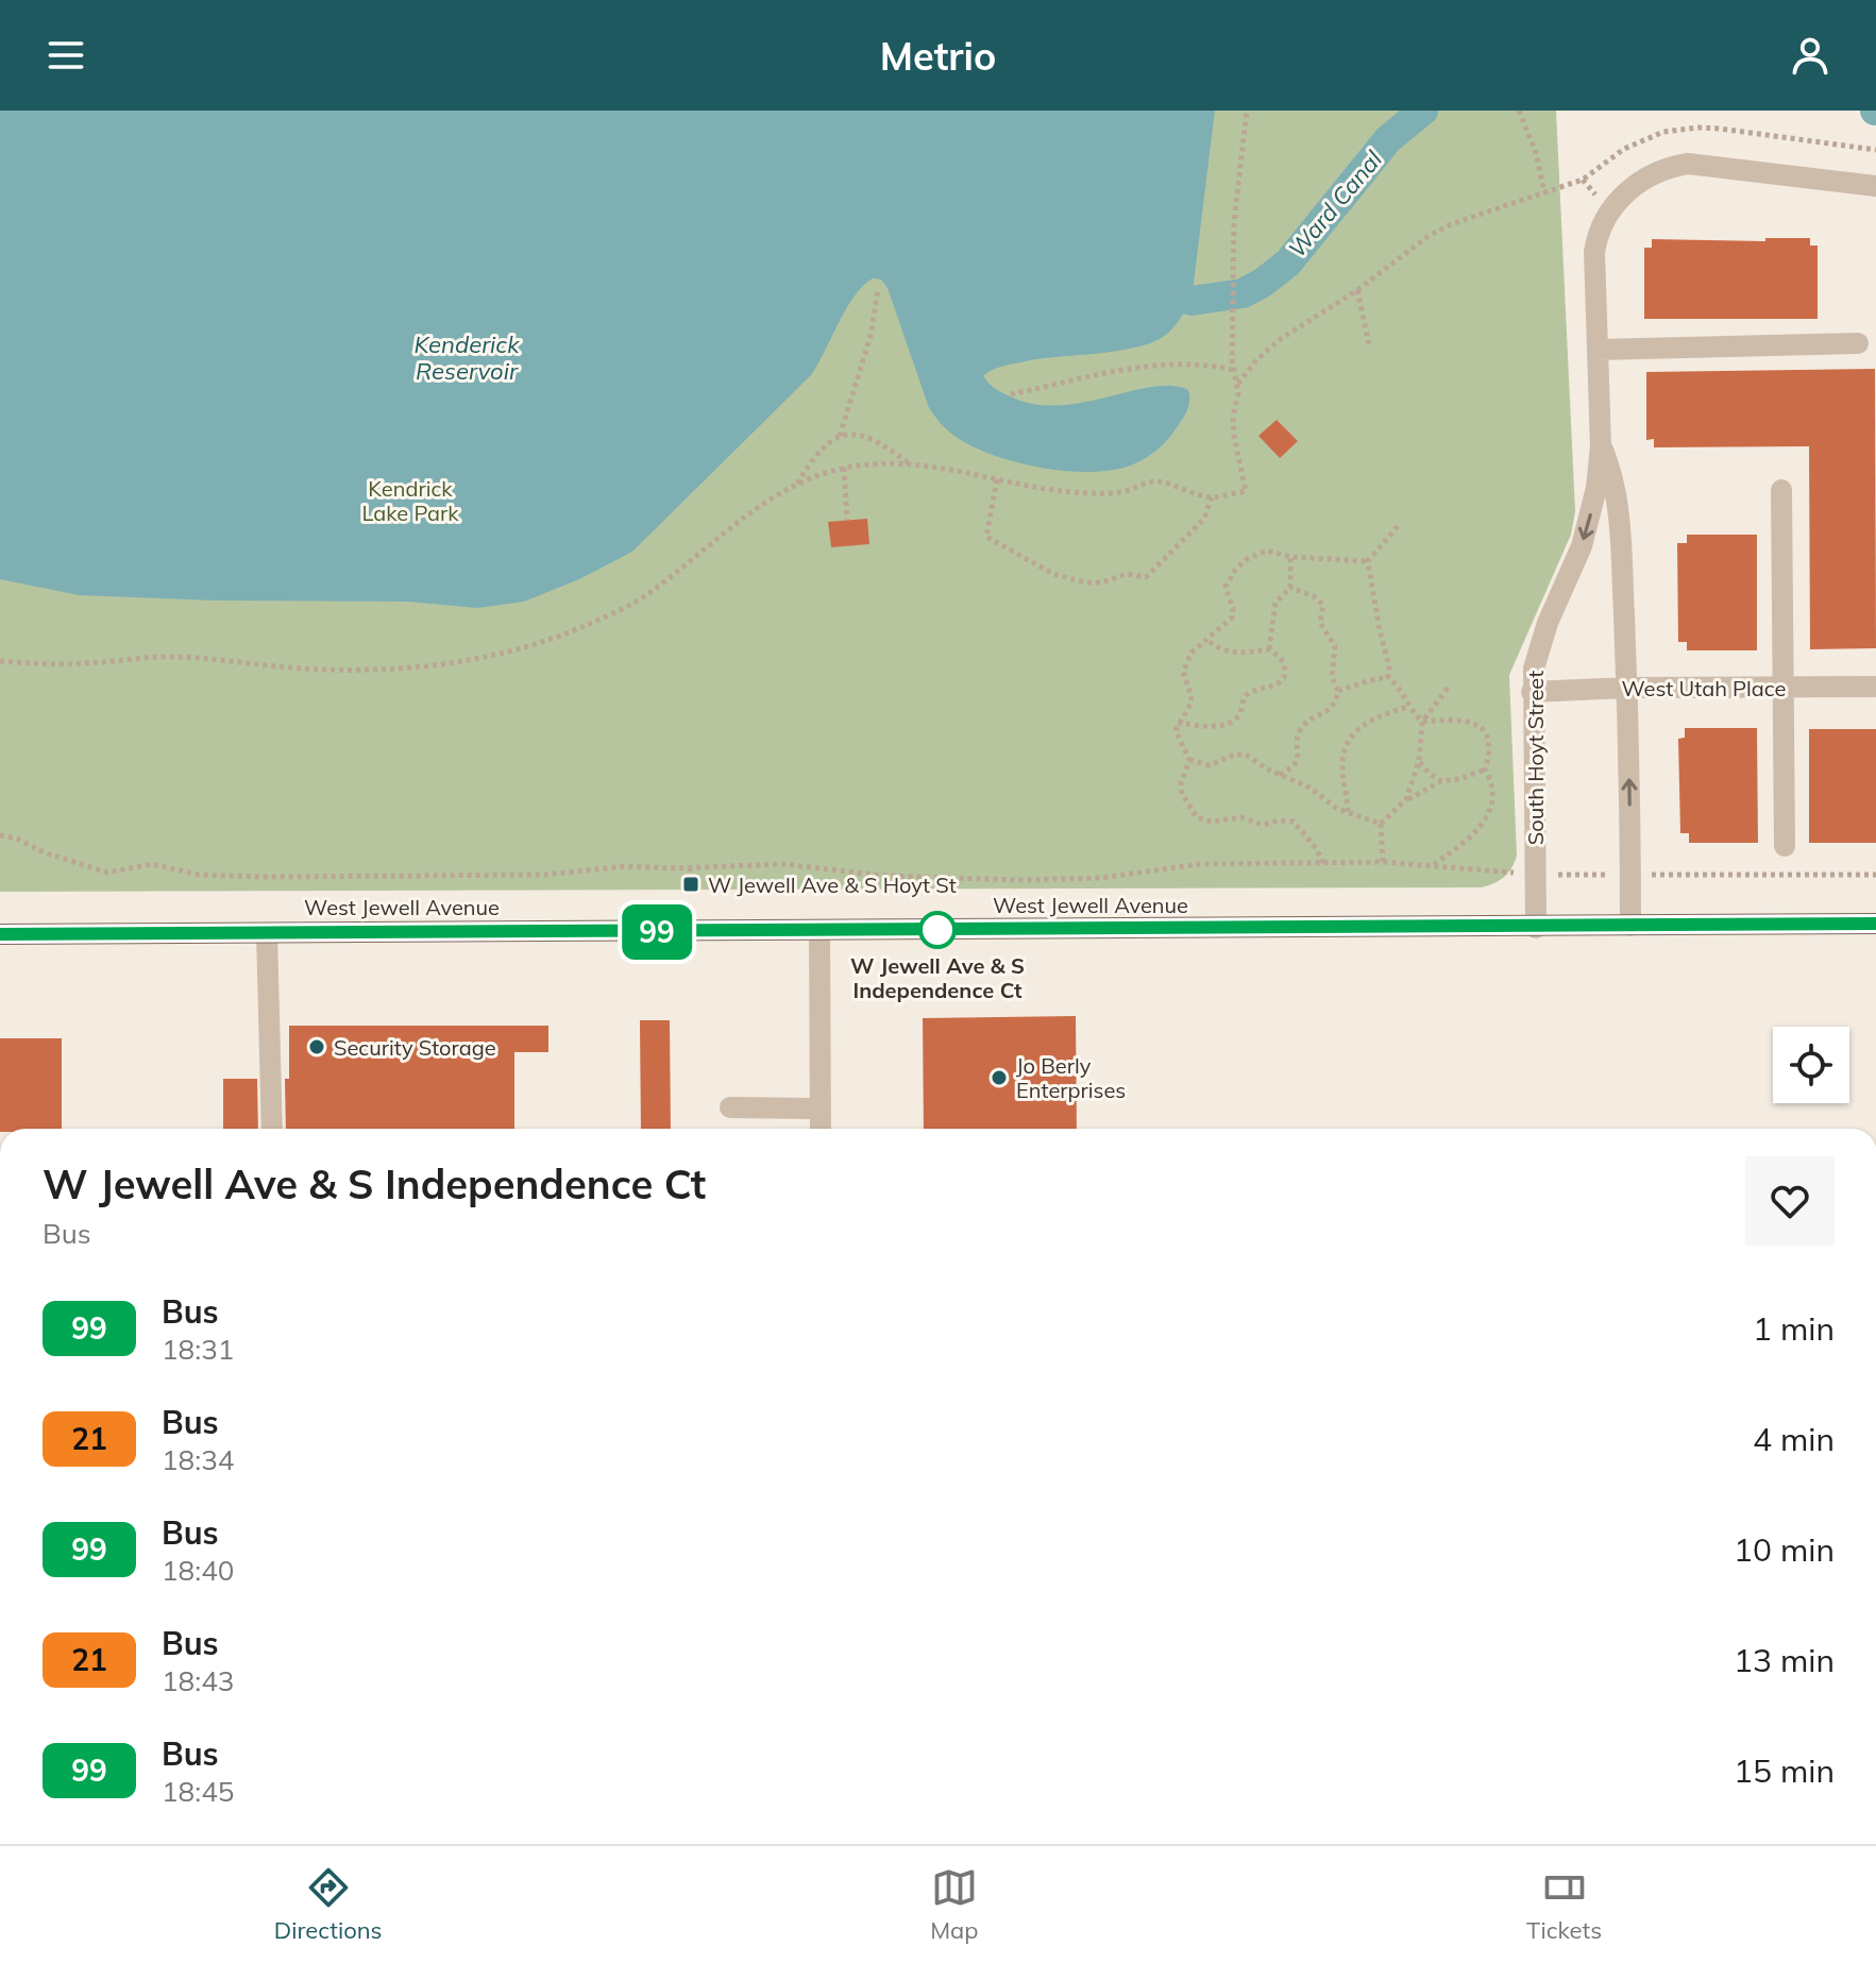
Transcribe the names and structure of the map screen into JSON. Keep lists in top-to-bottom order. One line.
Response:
{"streets":{"main road":["West Jewell Avenue"],"street":["West Utah Place","South Hoyt Street"]},"crossings":[["West Utah Place","South Hoyt Street"],["South Hoyt Street","West Jewell Avenue"]],"water":["Ward Canal","Kenderick Reservoir"],"parks":["Kendrick Lake Park"],"places":{"transit":["W Jewell Ave & S Hoyt St"],"other":["W Jewell Ave & S Independence Ct","Security Storage","Jo Berly Enterprises"]},"lines":["bus line 99"],"page":{"header":"Metrio","on_map":"99","heading":["W Jewell Ave & S Independence Ct","Bus"],"list":[{"mark":"99","name":"Bus","note":"18:31","value":"1 min"},{"mark":"21","name":"Bus","note":"18:34","value":"4 min"},{"mark":"99","name":"Bus","note":"18:40","value":"10 min"},{"mark":"21","name":"Bus","note":"18:43","value":"13 min"},{"mark":"99","name":"Bus","note":"18:45","value":"15 min"}],"tabs":["Directions","Map","Tickets"]}}
